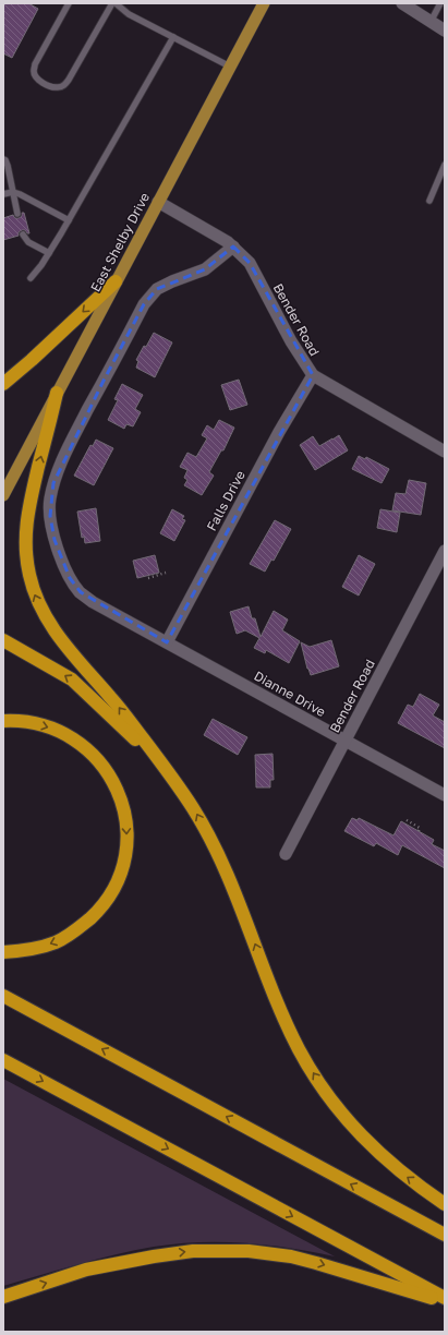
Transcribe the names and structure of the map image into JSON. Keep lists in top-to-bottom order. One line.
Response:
{"streets":{"main road":["East Shelby Drive"],"street":["Bender Road","Falls Drive","Dianne Drive"]},"crossings":[["East Shelby Drive","Bender Road"],["Bender Road","Falls Drive"],["Bender Road","Dianne Drive"],["Falls Drive","Dianne Drive"]]}
